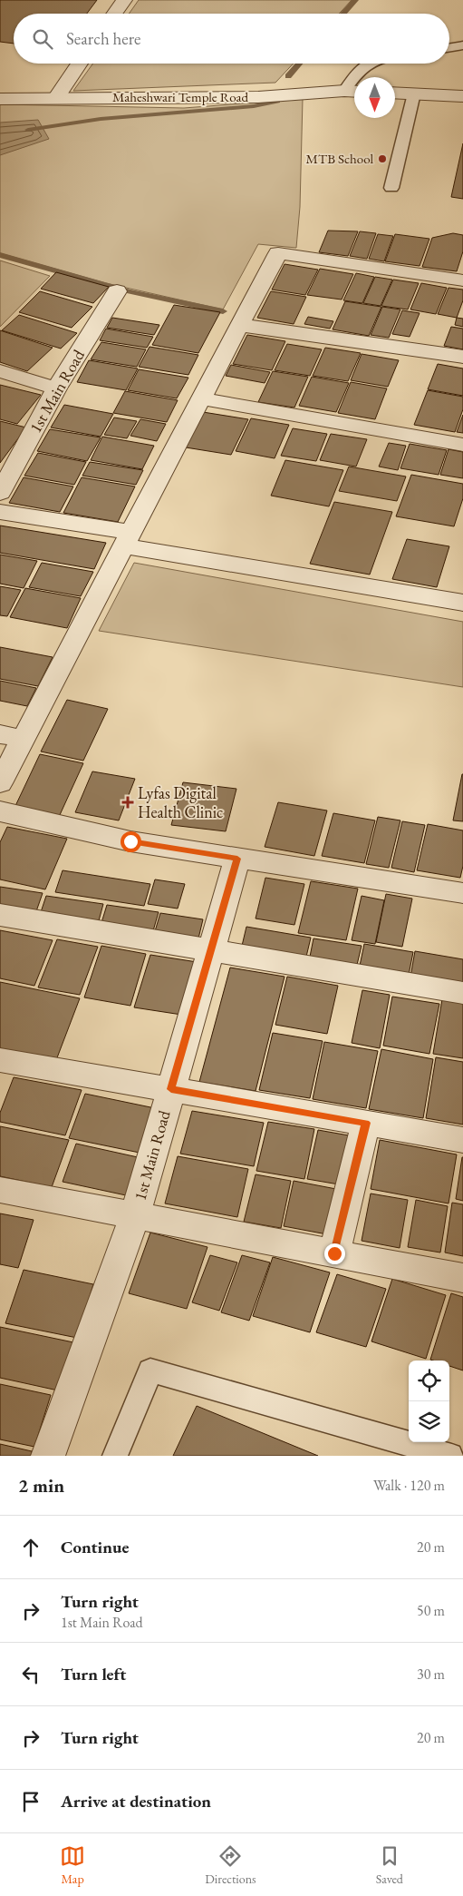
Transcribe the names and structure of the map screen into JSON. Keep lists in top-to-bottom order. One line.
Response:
{"streets":{"street":["Maheshwari Temple Road","1st Main Road"]},"places":{"other":["MTB School"],"health":["Lyfas Digital Health Clinic"]},"north":"bottom","page":{"search":"Search here","heading":["2 min","Walk · 120 m"],"list":[["Continue","20 m"],["Turn right","1st Main Road","50 m"],["Turn left","30 m"],["Turn right","20 m"],"Arrive at destination"],"nav":["Map","Directions","Saved"]}}
